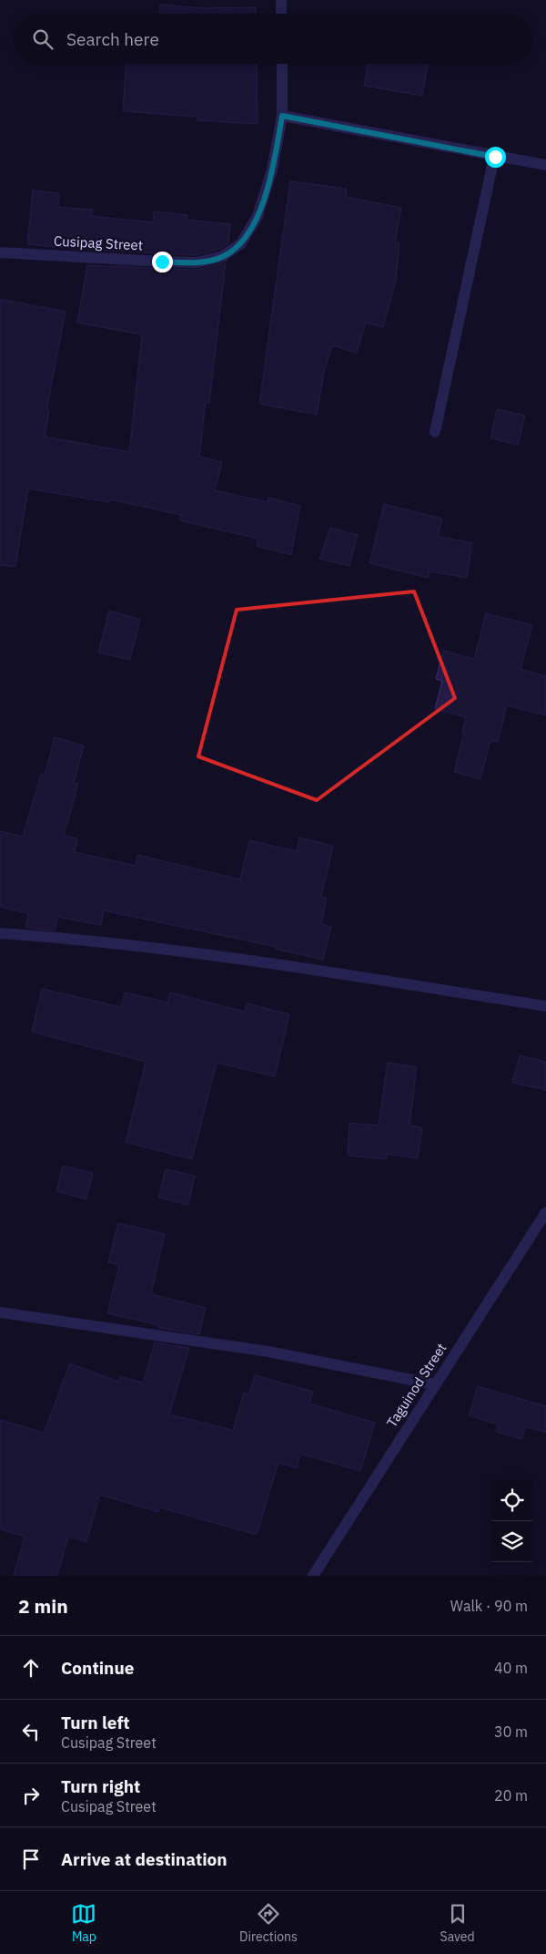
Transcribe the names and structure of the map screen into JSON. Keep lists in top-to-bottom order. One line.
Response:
{"streets":{"street":["Cusipag Street","Taguinod Street"]},"page":{"search":"Search here","heading":["2 min","Walk · 90 m"],"list":[["Continue","40 m"],["Turn left","Cusipag Street","30 m"],["Turn right","Cusipag Street","20 m"],"Arrive at destination"],"nav":["Map","Directions","Saved"]}}
